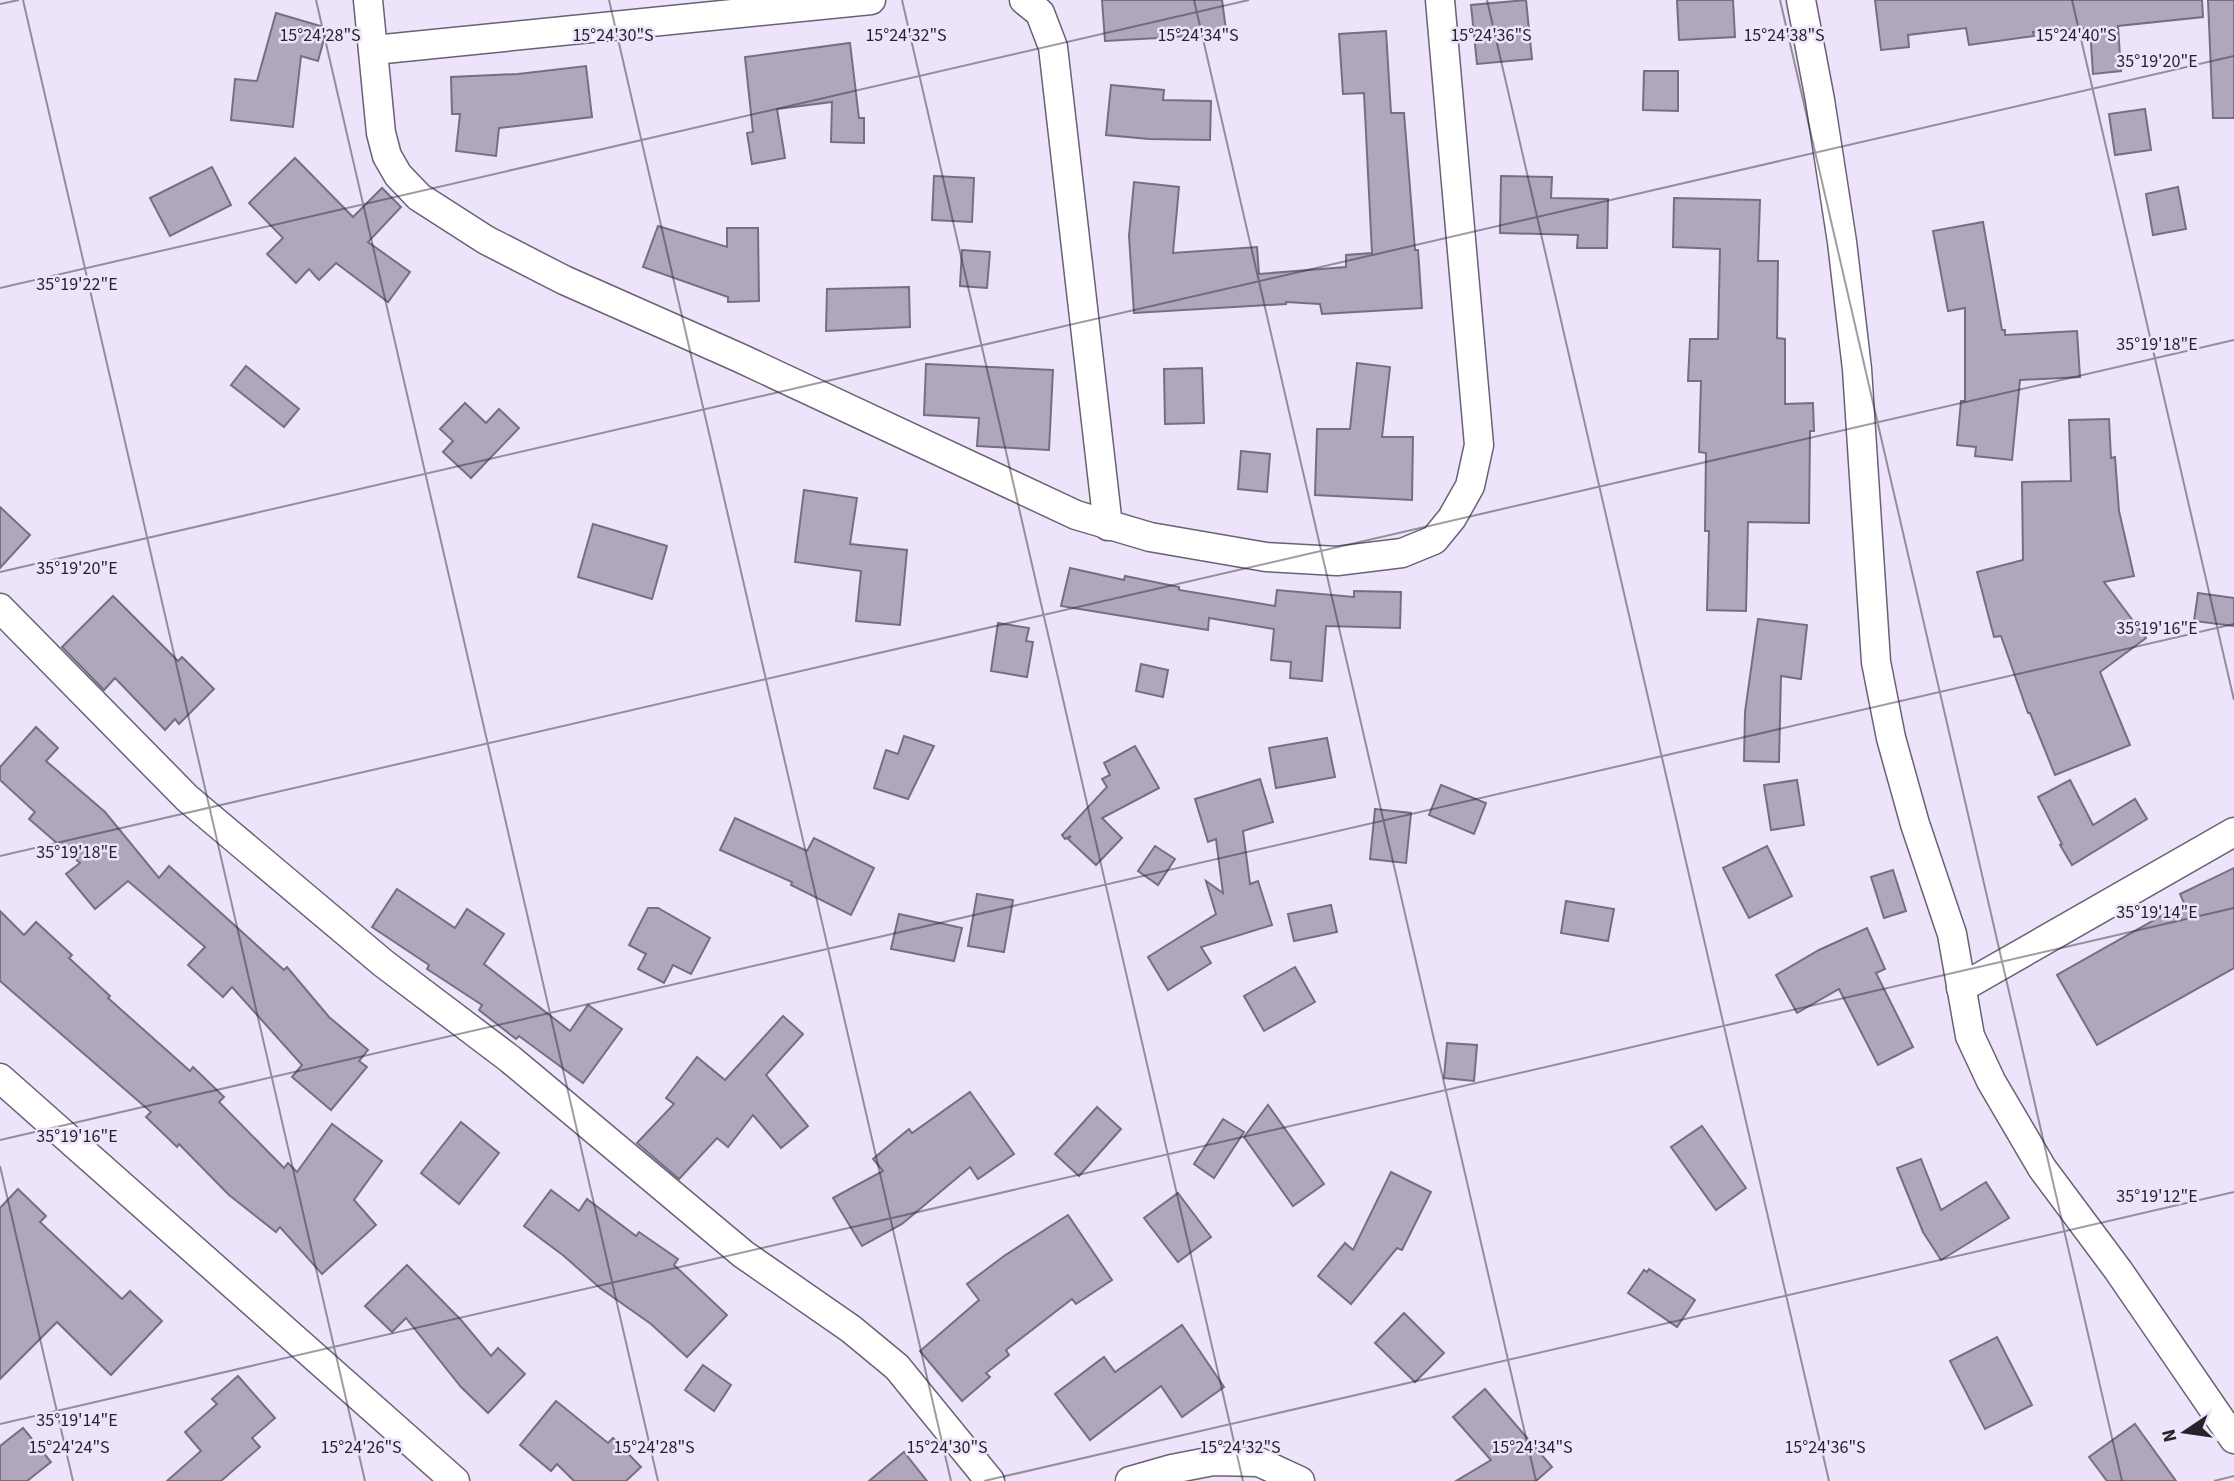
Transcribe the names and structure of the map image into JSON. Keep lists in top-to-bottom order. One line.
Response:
{"north":"left","coordinates":["15°24'28\"S","15°24'30\"S","15°24'32\"S","15°24'34\"S","15°24'36\"S","15°24'38\"S","15°24'40\"S","35°19'20\"E","35°19'22\"E","35°19'18\"E","35°19'16\"E","35°19'14\"E","35°19'12\"E","15°24'24\"S","15°24'26\"S"]}
